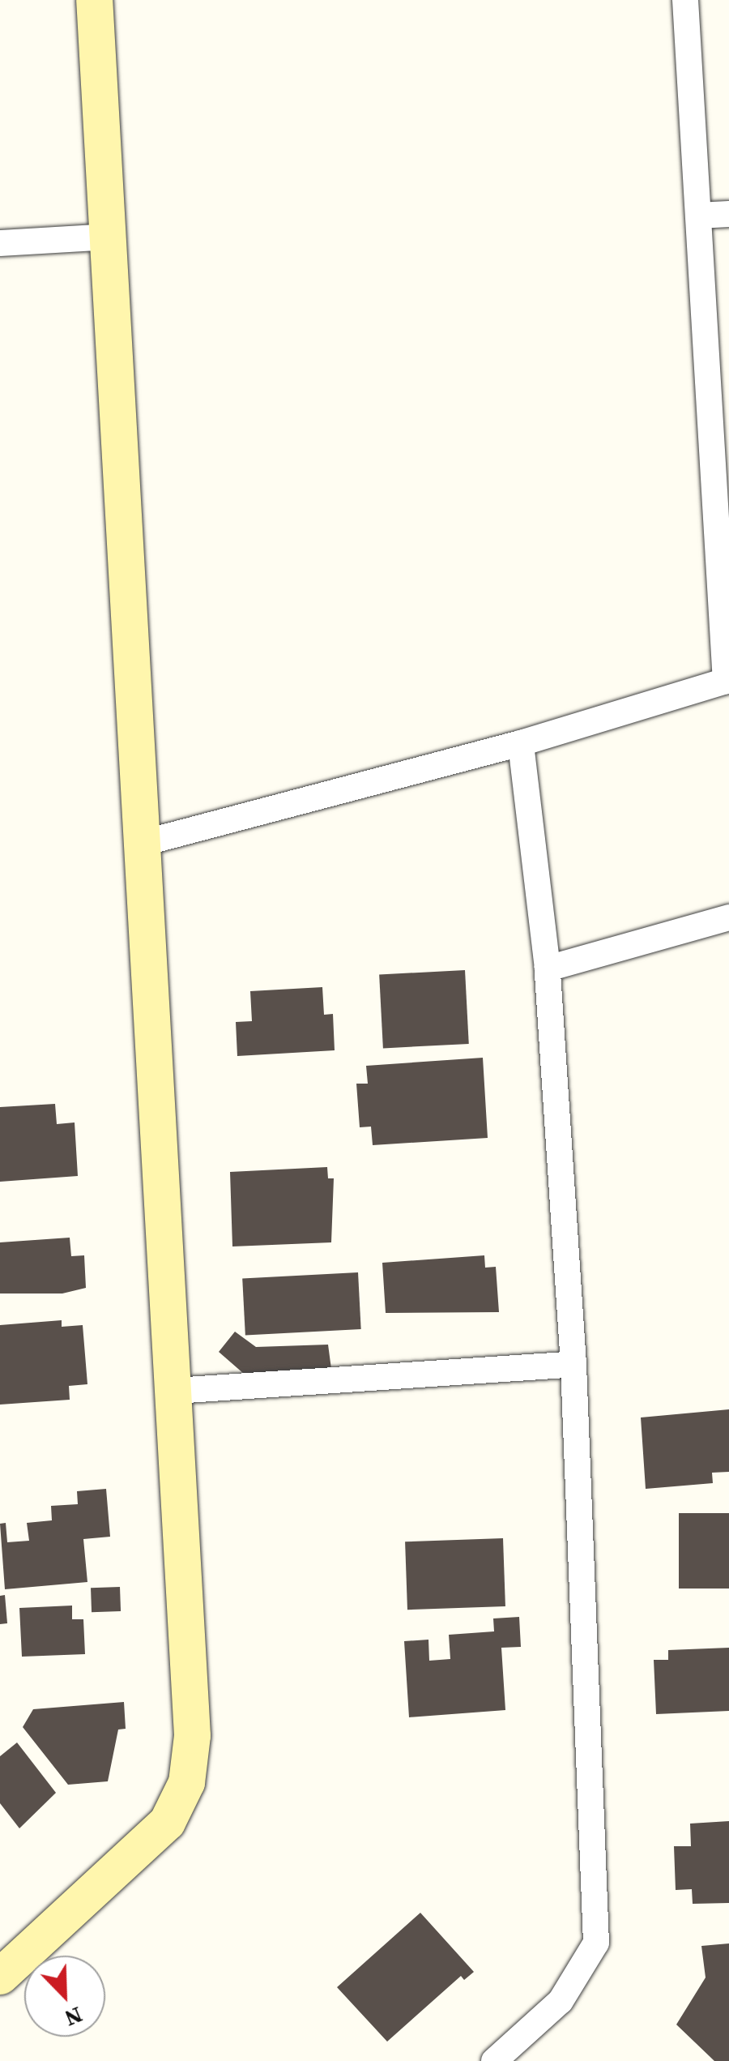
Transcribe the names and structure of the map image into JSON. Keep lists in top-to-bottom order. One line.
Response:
{"north":"bottom right"}
